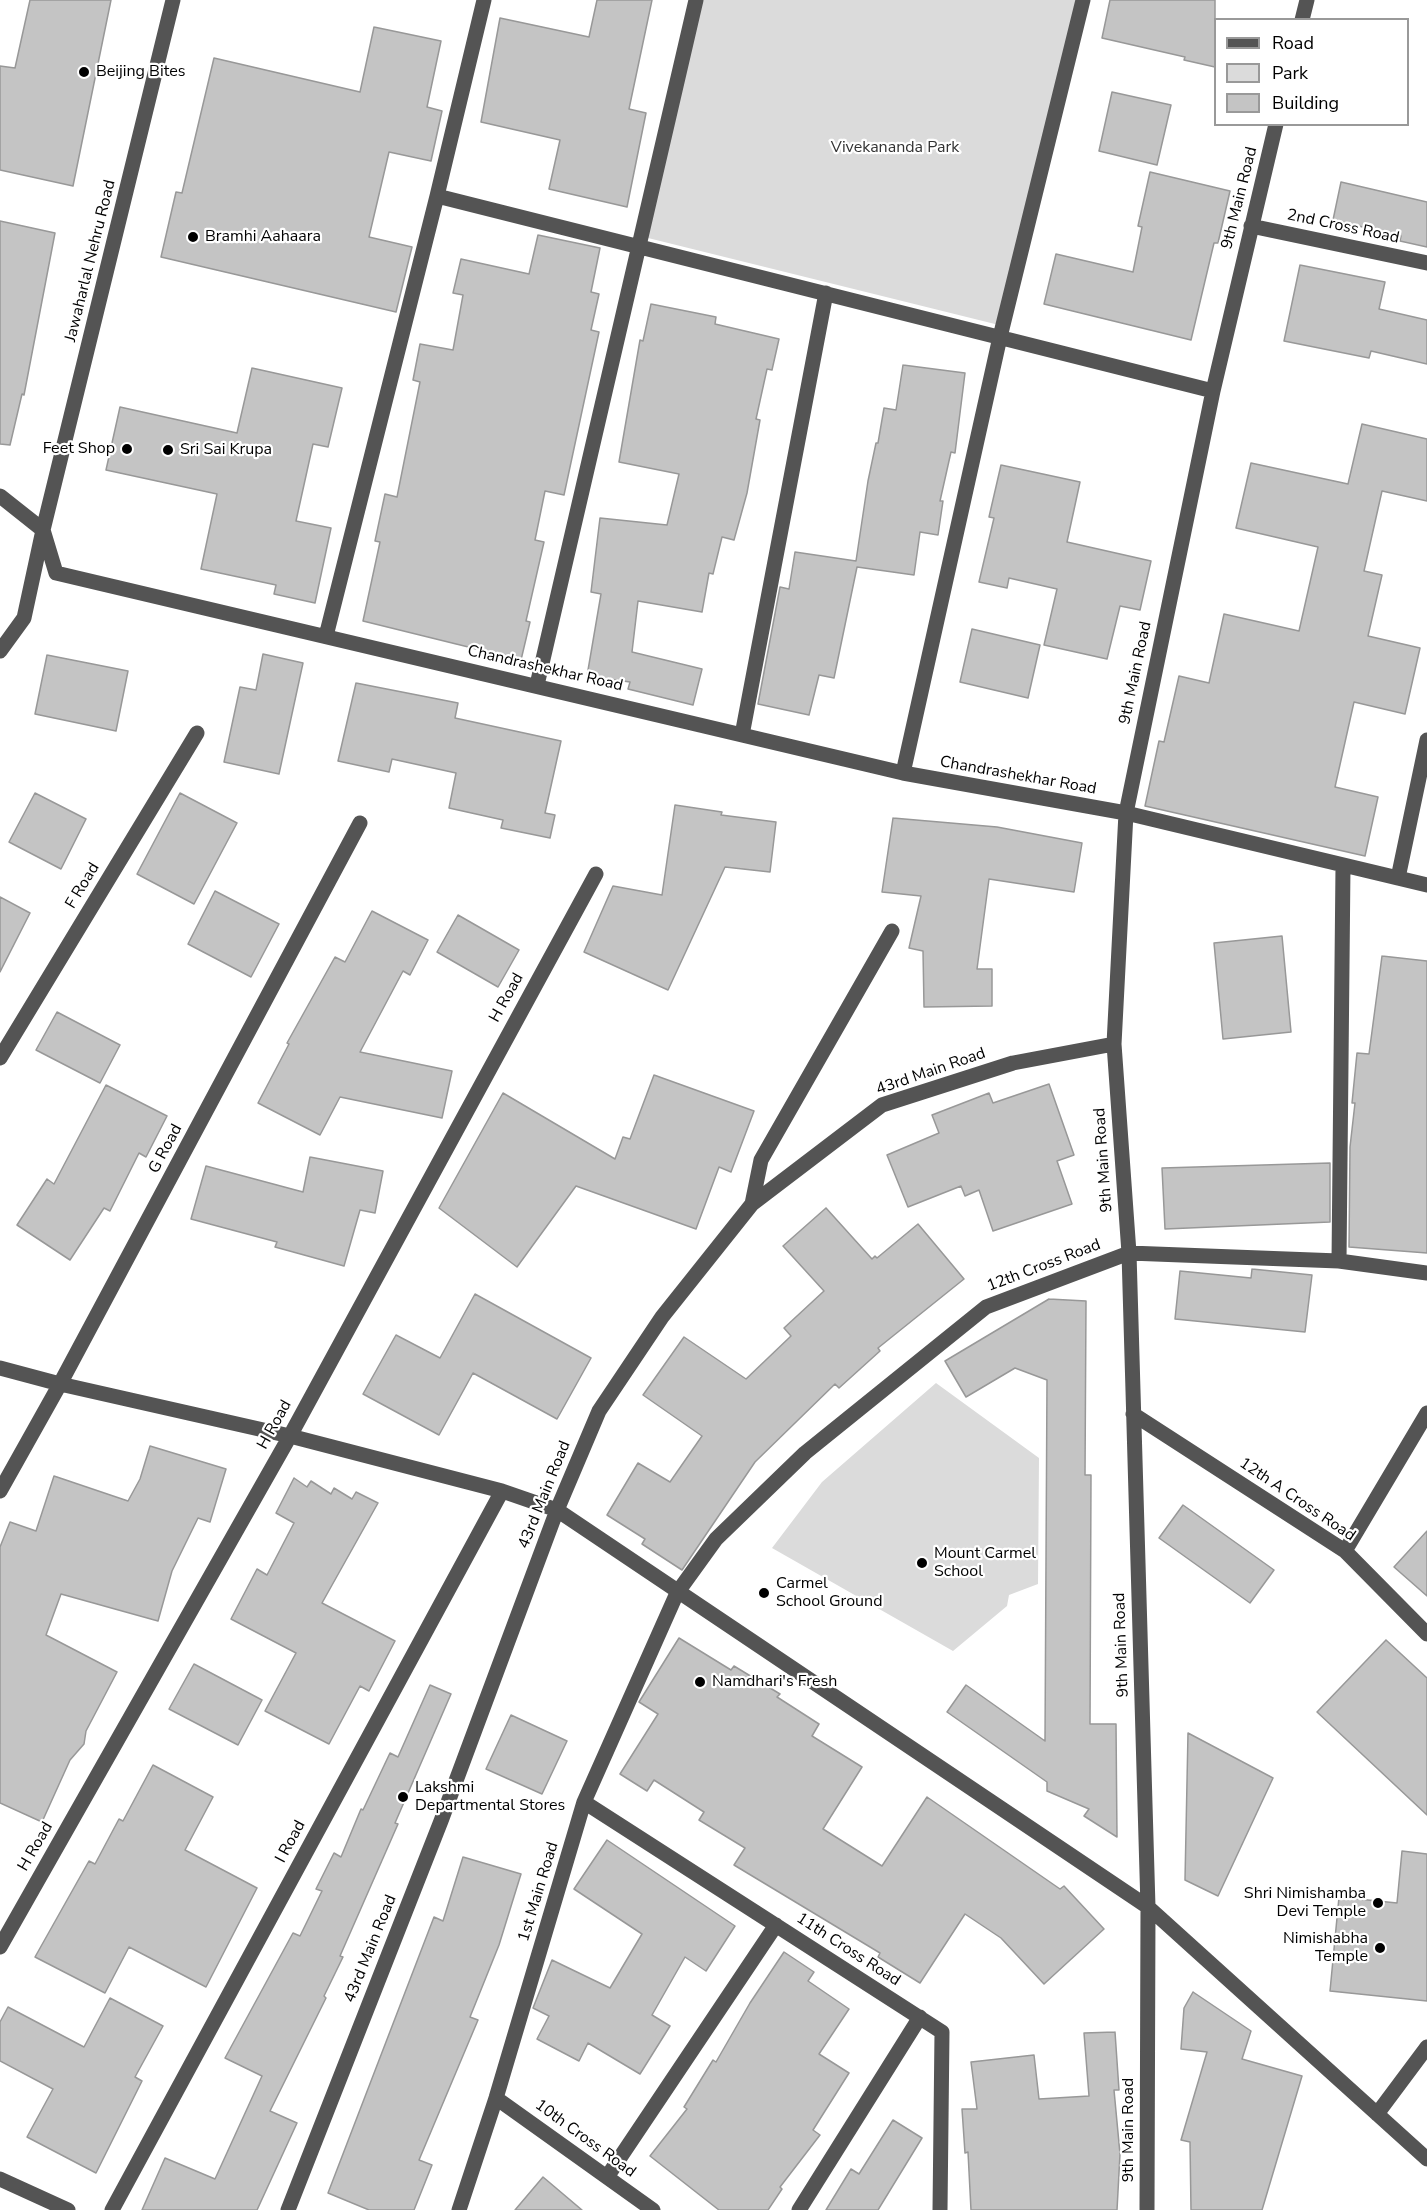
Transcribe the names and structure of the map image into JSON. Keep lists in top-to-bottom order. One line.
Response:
{"streets":{"street":["9th Main Road","2nd Cross Road","Jawaharlal Nehru Road","Chandrashekhar Road","F Road","H Road","43rd Main Road","G Road","12th Cross Road","12th A Cross Road","I Road","1st Main Road","11th Cross Road","10th Cross Road"]},"crossings":[["9th Main Road","2nd Cross Road"],["9th Main Road","Chandrashekhar Road"],["9th Main Road","43rd Main Road"],["9th Main Road","12th Cross Road"],["9th Main Road","12th A Cross Road"],["Jawaharlal Nehru Road","Chandrashekhar Road"],["12th Cross Road","1st Main Road"],["1st Main Road","11th Cross Road"],["1st Main Road","10th Cross Road"]],"parks":["Vivekananda Park"],"places":["Beijing Bites","Bramhi Aahaara","Feet Shop","Sri Sai Krupa","Mount Carmel School","Carmel School Ground","Namdhari's Fresh","Lakshmi Departmental Stores","Shri Nimishamba Devi Temple","Nimishabha Temple"],"legend":["Road","Park","Building"]}
